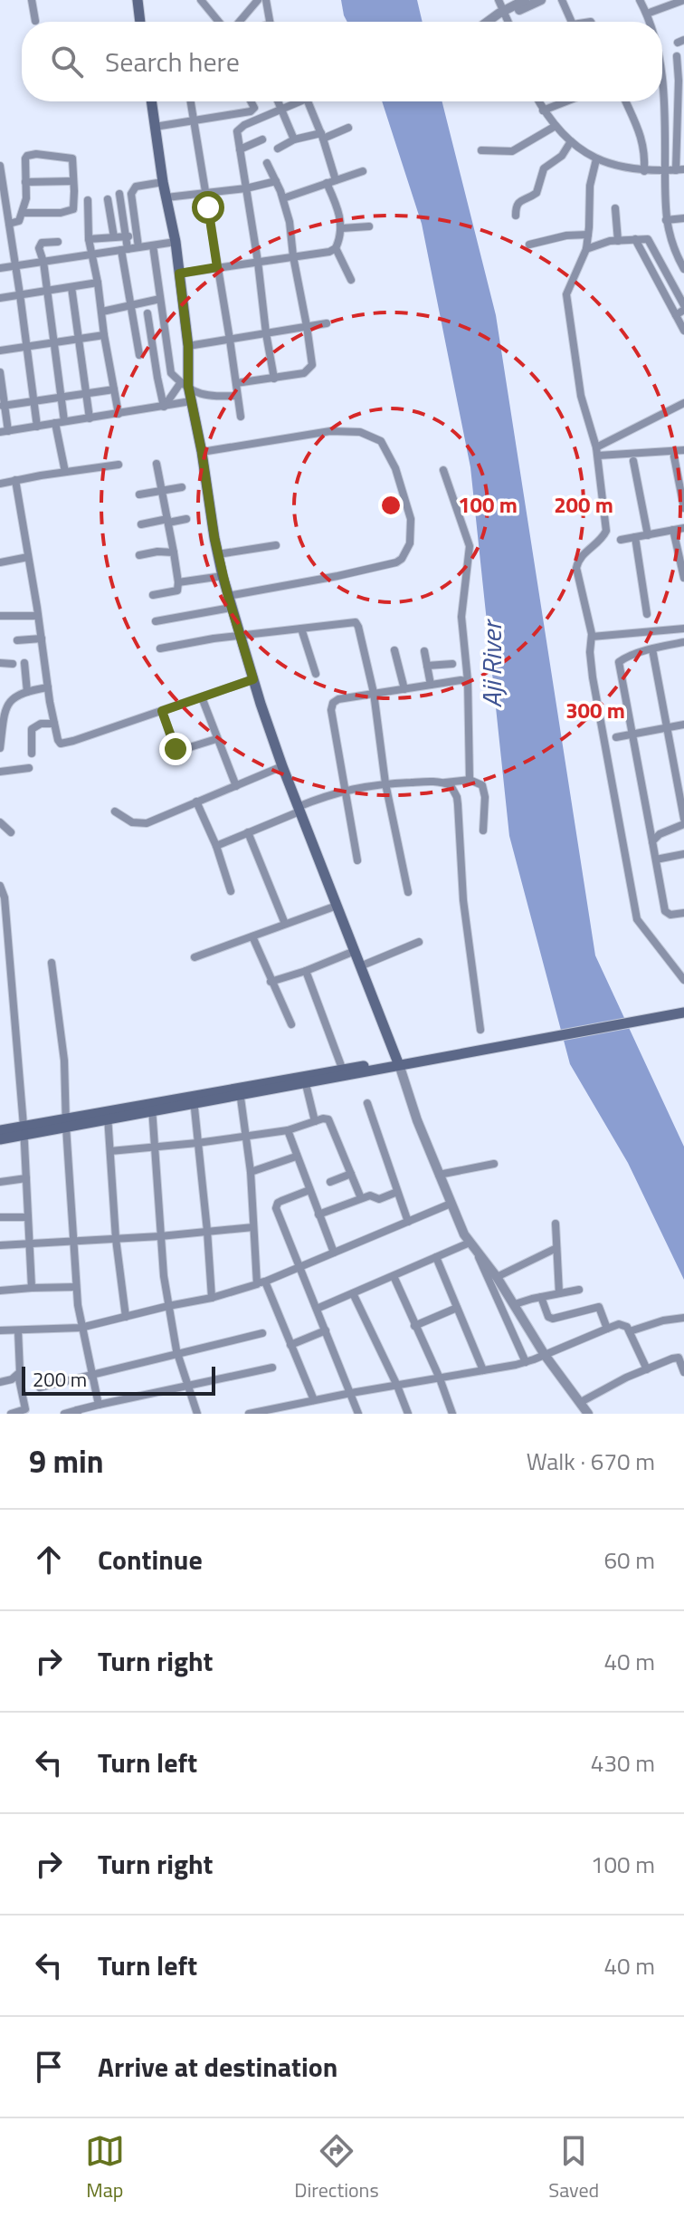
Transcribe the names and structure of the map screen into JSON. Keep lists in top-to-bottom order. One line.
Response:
{"water":["Aji River"],"scale_bar":"200 m","page":{"search":"Search here","scale":"200 m","heading":["9 min","Walk · 670 m"],"list":[["Continue","60 m"],["Turn right","40 m"],["Turn left","430 m"],["Turn right","100 m"],["Turn left","40 m"],"Arrive at destination"],"nav":["Map","Directions","Saved"]},"rings":["100 m","200 m","300 m"]}
